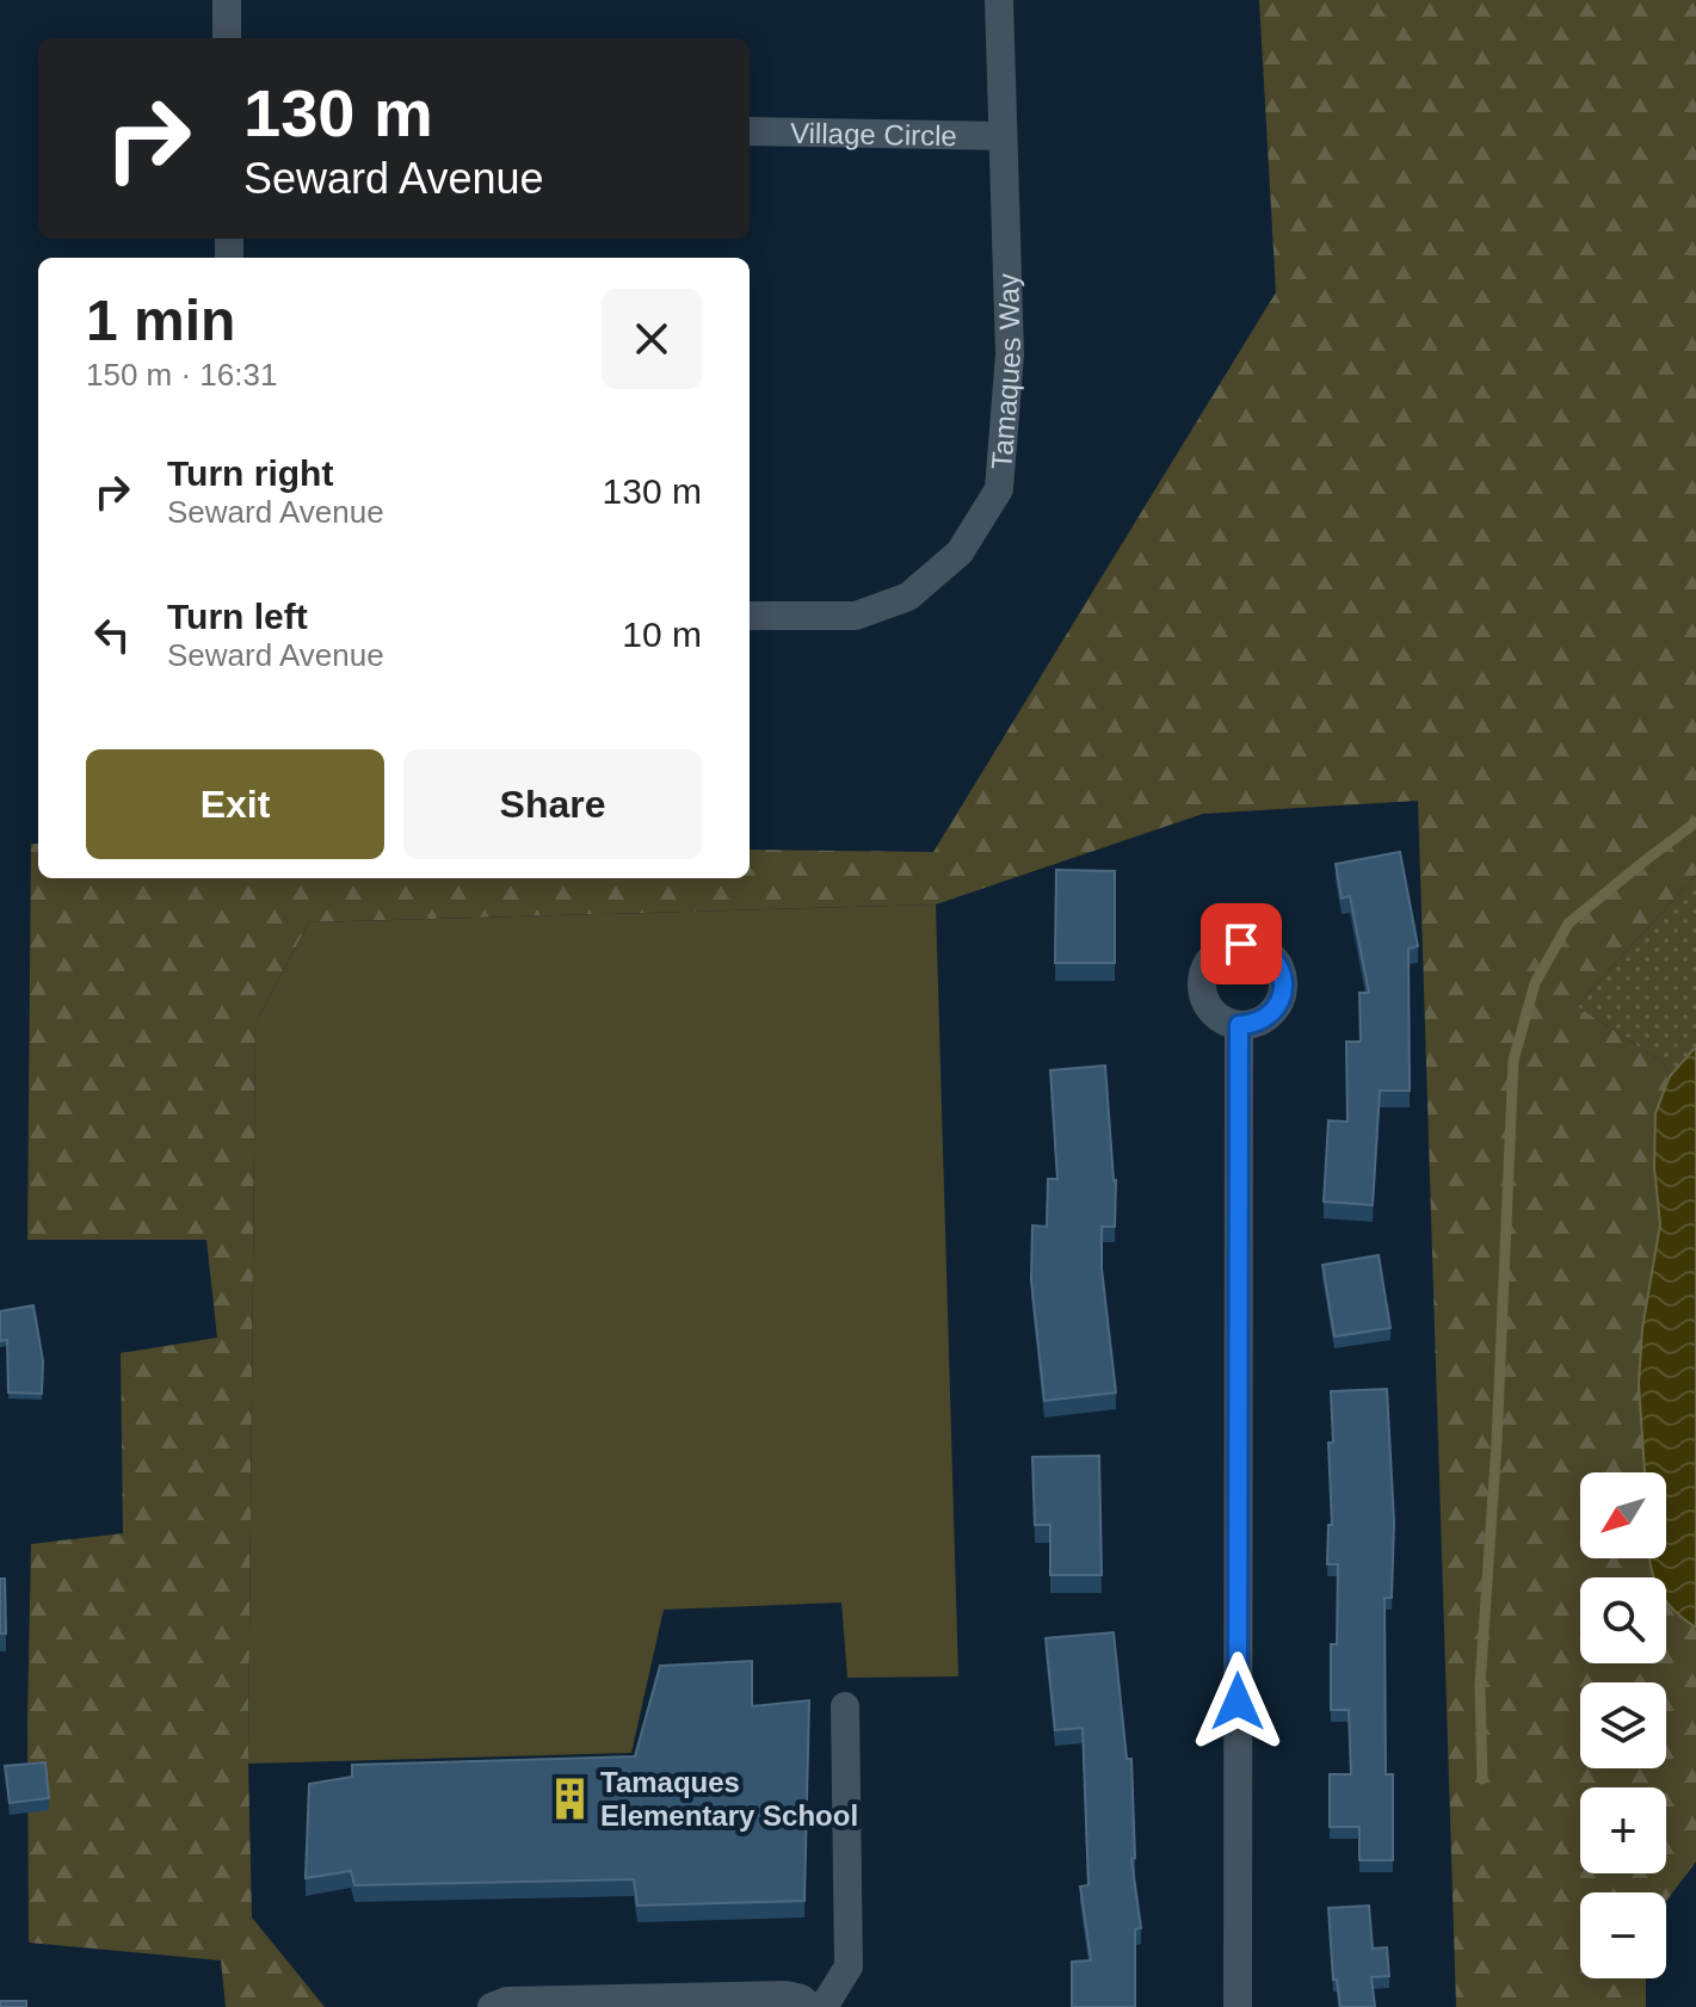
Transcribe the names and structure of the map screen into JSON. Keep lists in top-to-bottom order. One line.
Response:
{"streets":{"street":["Village Circle","Tamaques Way"]},"crossings":[["Village Circle","Tamaques Way"]],"places":{"building":["Tamaques Elementary School"]},"north":"bottom left","page":{"turn":["130 m","Seward Avenue"],"heading":["1 min","150 m · 16:31"],"list":[{"name":"Turn right","note":"Seward Avenue","value":"130 m"},{"name":"Turn left","note":"Seward Avenue","value":"10 m"}],"buttons":["Exit","Share"],"map_buttons":["+","−"]}}
